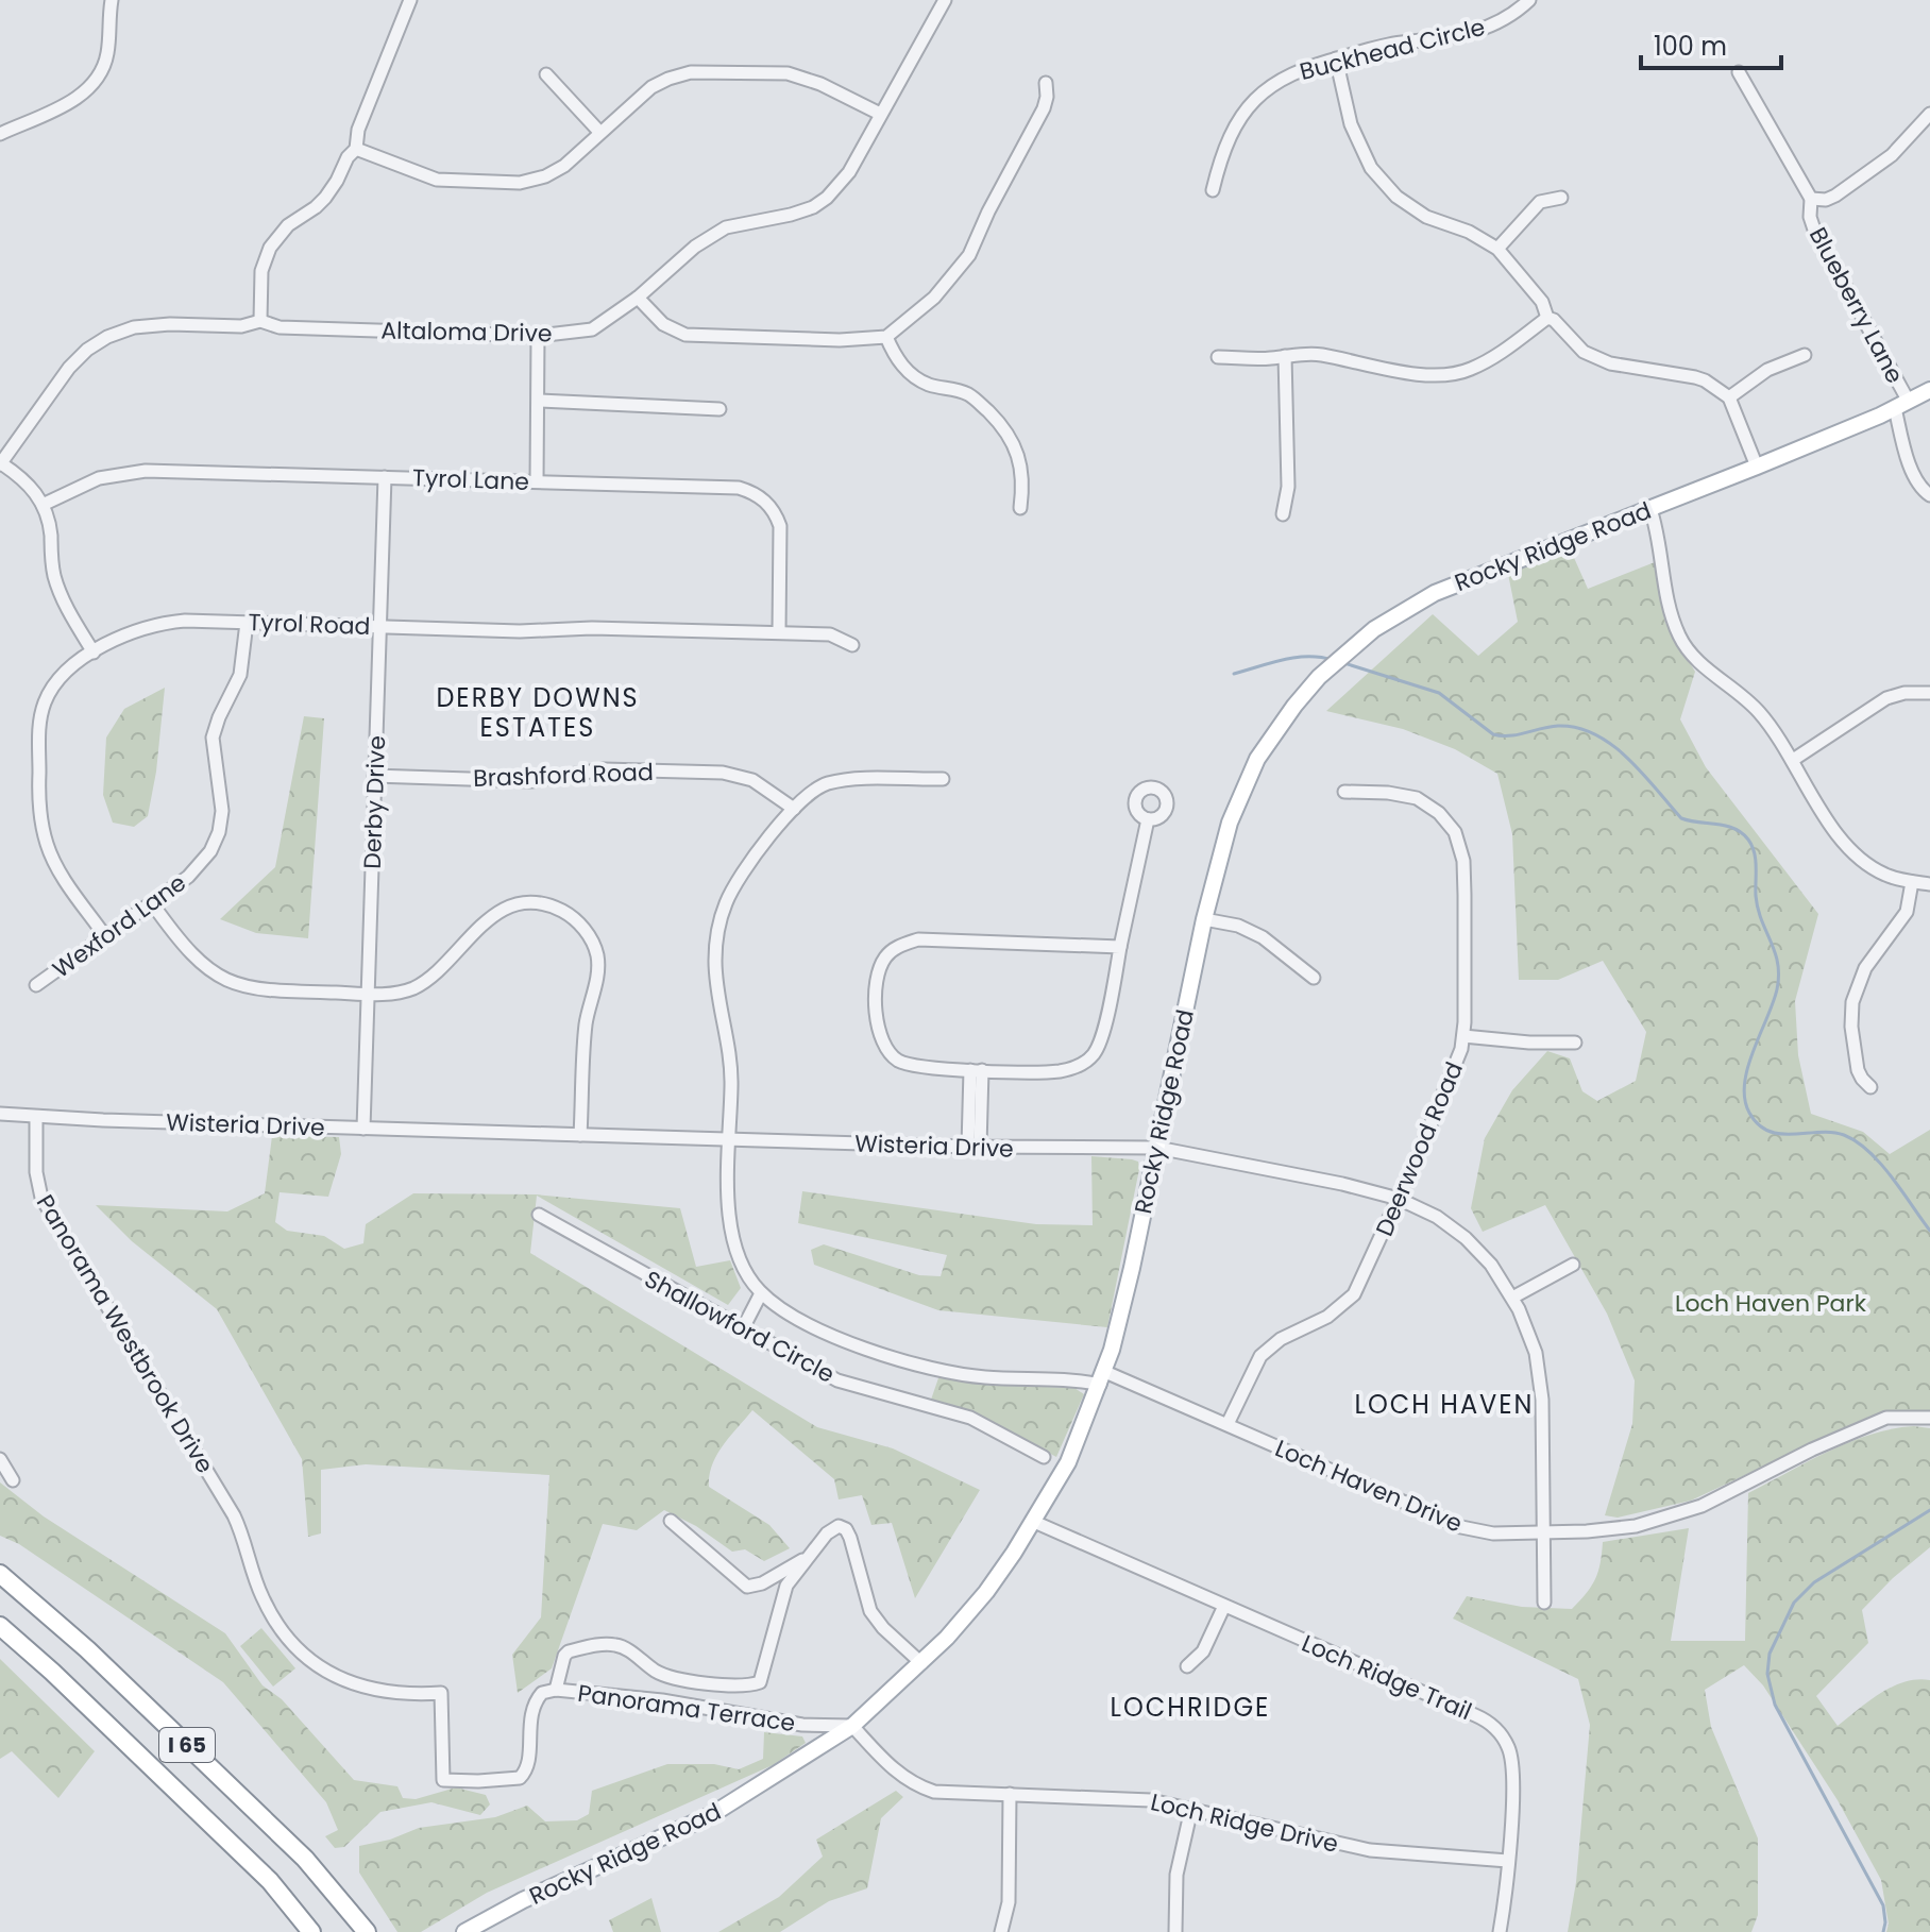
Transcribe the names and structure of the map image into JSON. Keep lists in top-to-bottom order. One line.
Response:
{"streets":{"highway":["I 65"],"main road":["Rocky Ridge Road"],"street":["Buckhead Circle","Blueberry Lane","Altaloma Drive","Tyrol Lane","Tyrol Road","Brashford Road","Derby Drive","Wexford Lane","Wisteria Drive","Deerwood Road","Shallowford Circle","Panorama Westbrook Drive","Loch Haven Drive","Loch Ridge Trail","Panorama Terrace","Loch Ridge Drive"]},"crossings":[["Blueberry Lane","Rocky Ridge Road"],["Tyrol Lane","Tyrol Road"],["Tyrol Lane","Derby Drive"],["Rocky Ridge Road","Wisteria Drive"],["Rocky Ridge Road","Loch Haven Drive"],["Rocky Ridge Road","Loch Ridge Trail"],["Rocky Ridge Road","Panorama Terrace"],["Rocky Ridge Road","Loch Ridge Drive"],["Tyrol Road","Derby Drive"],["Tyrol Road","Wexford Lane"],["Brashford Road","Derby Drive"],["Derby Drive","Wisteria Drive"],["Wisteria Drive","Deerwood Road"],["Wisteria Drive","Panorama Westbrook Drive"],["Wisteria Drive","Loch Haven Drive"],["Deerwood Road","Loch Haven Drive"],["Panorama Westbrook Drive","Panorama Terrace"],["Loch Ridge Trail","Loch Ridge Drive"],["Panorama Terrace","Loch Ridge Drive"]],"districts":["DERBY DOWNS ESTATES","LOCH HAVEN","LOCHRIDGE"],"parks":["Loch Haven Park"],"scale_bar":"100 m"}
